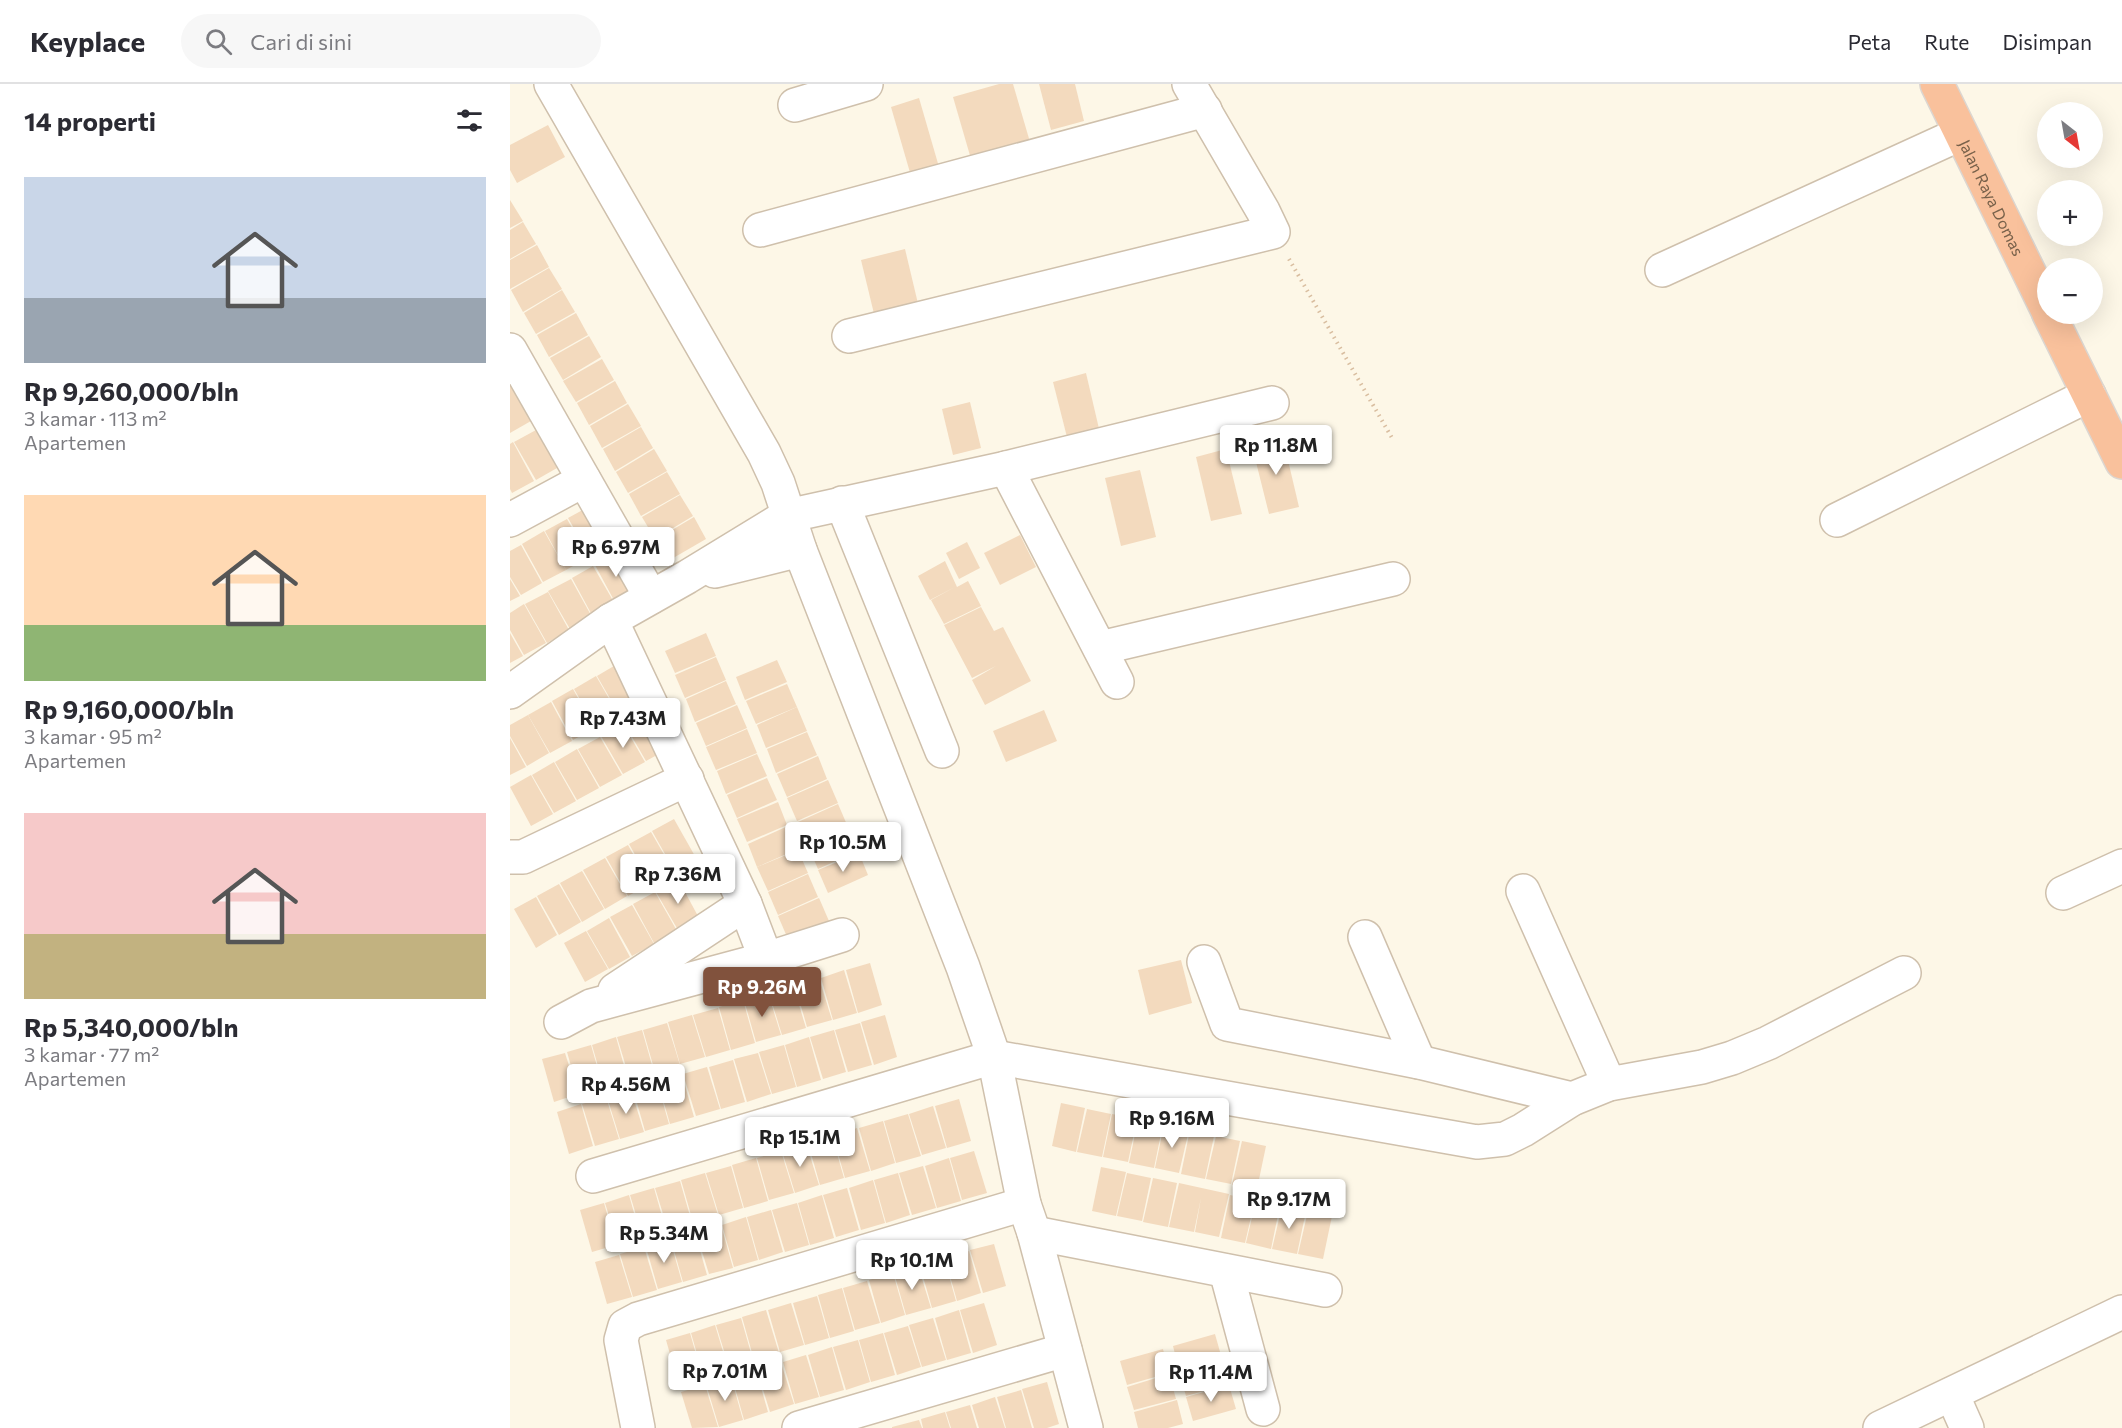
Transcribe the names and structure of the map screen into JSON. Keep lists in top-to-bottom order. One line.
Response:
{"streets":{"highway":["Jalan Raya Domas"]},"north":"bottom right","page":{"header":"Keyplace","search":"Cari di sini","nav":["Peta","Rute","Disimpan"],"heading":"14 properti","map_buttons":["+","−"],"list":[{"name":"Rp 9,260,000/bln","note":"3 kamar · 113 m² · Apartemen"},{"name":"Rp 9,160,000/bln","note":"3 kamar · 95 m² · Apartemen"},{"name":"Rp 5,340,000/bln","note":"3 kamar · 77 m² · Apartemen"}],"price":["Rp 11.8M","Rp 6.97M","Rp 7.43M","Rp 10.5M","Rp 7.36M","Rp 9.26M","Rp 4.56M","Rp 9.16M","Rp 15.1M","Rp 9.17M","Rp 5.34M","Rp 10.1M","Rp 7.01M","Rp 11.4M"]}}
